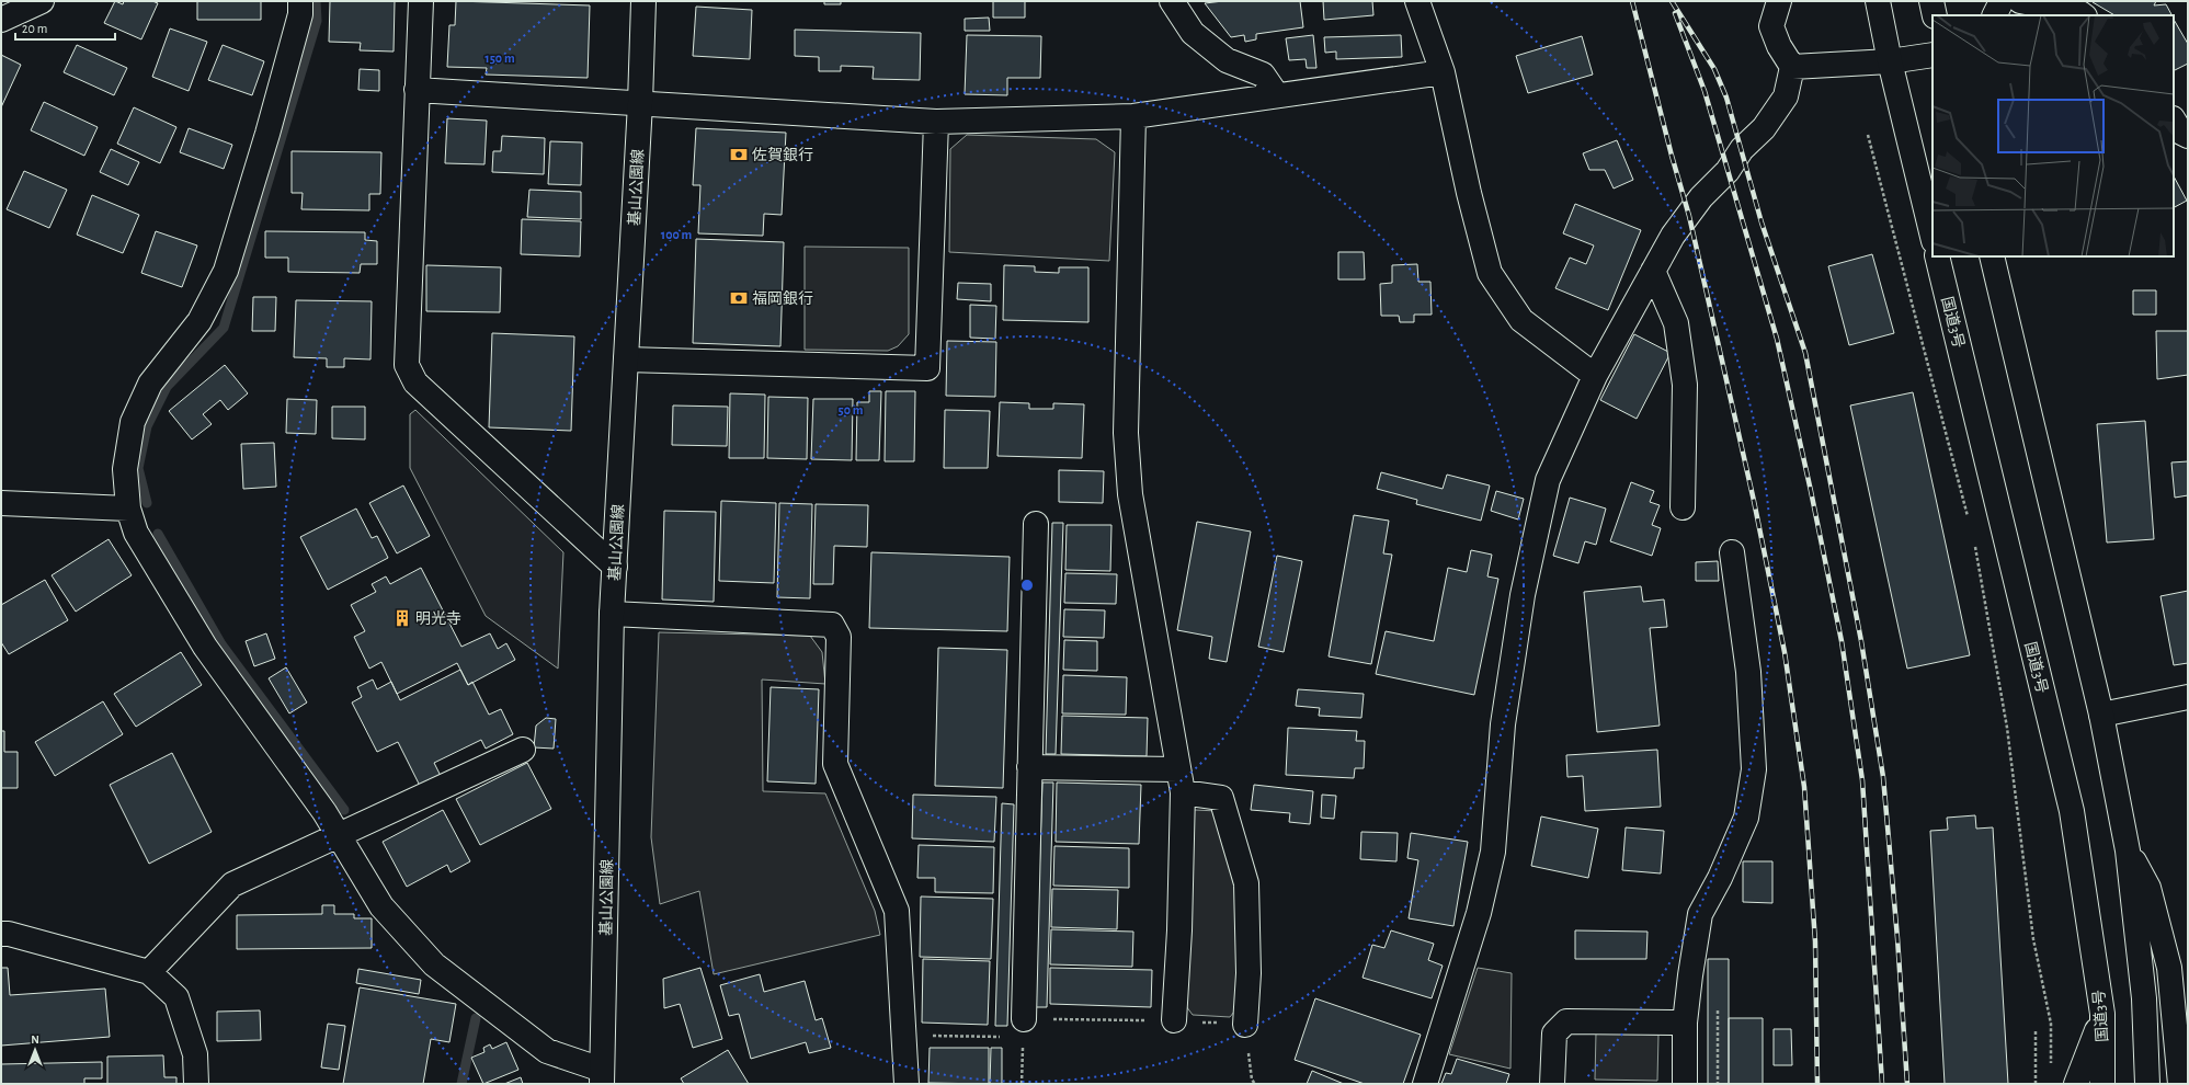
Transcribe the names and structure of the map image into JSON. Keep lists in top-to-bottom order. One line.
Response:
{"streets":{"main road":["基山公園線","国道3号"]},"places":{"bank":["佐賀銀行","福岡銀行"],"building":["明光寺"]},"scale_bar":"20 m","north":"top","rings":["150 m","100 m","50 m"]}
